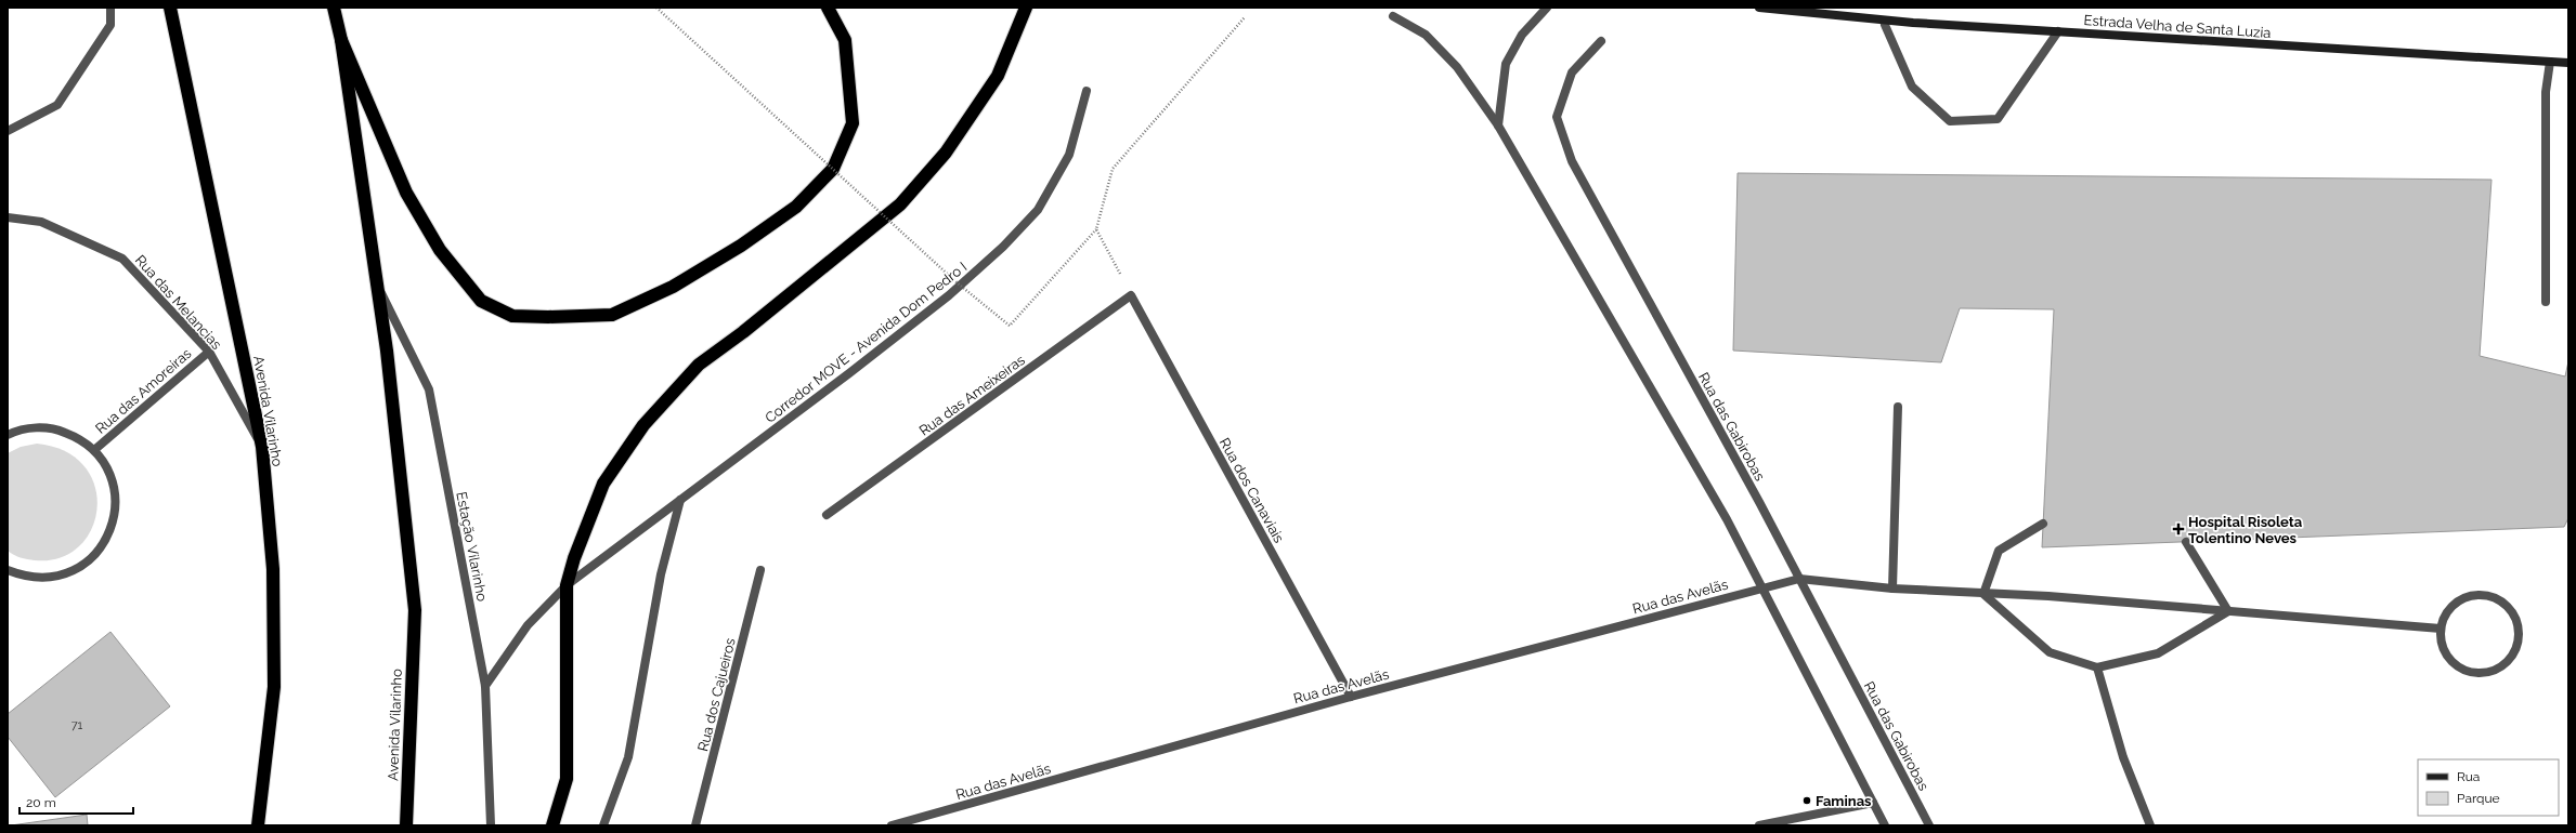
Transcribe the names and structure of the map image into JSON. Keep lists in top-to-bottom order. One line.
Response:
{"streets":{"highway":["Avenida Vilarinho"],"street":["Estrada Velha de Santa Luzia","Rua das Melancias","Corredor MOVE - Avenida Dom Pedro I","Rua das Amoreiras","Rua das Ameixeiras","Rua das Gabirobas","Rua dos Canaviais","Estação Vilarinho","Rua das Avelãs","Rua dos Cajueiros"]},"crossings":[["Rua das Melancias","Rua das Amoreiras"],["Rua das Melancias","Avenida Vilarinho"],["Corredor MOVE - Avenida Dom Pedro I","Estação Vilarinho"],["Rua das Ameixeiras","Rua dos Canaviais"],["Avenida Vilarinho","Estação Vilarinho"],["Rua das Gabirobas","Rua das Avelãs"],["Rua dos Canaviais","Rua das Avelãs"]],"places":{"health":["Hospital Risoleta Tolentino Neves"],"other":["Faminas"]},"house_numbers":["71"],"legend":["Rua","Parque"],"scale_bar":"20 m"}
